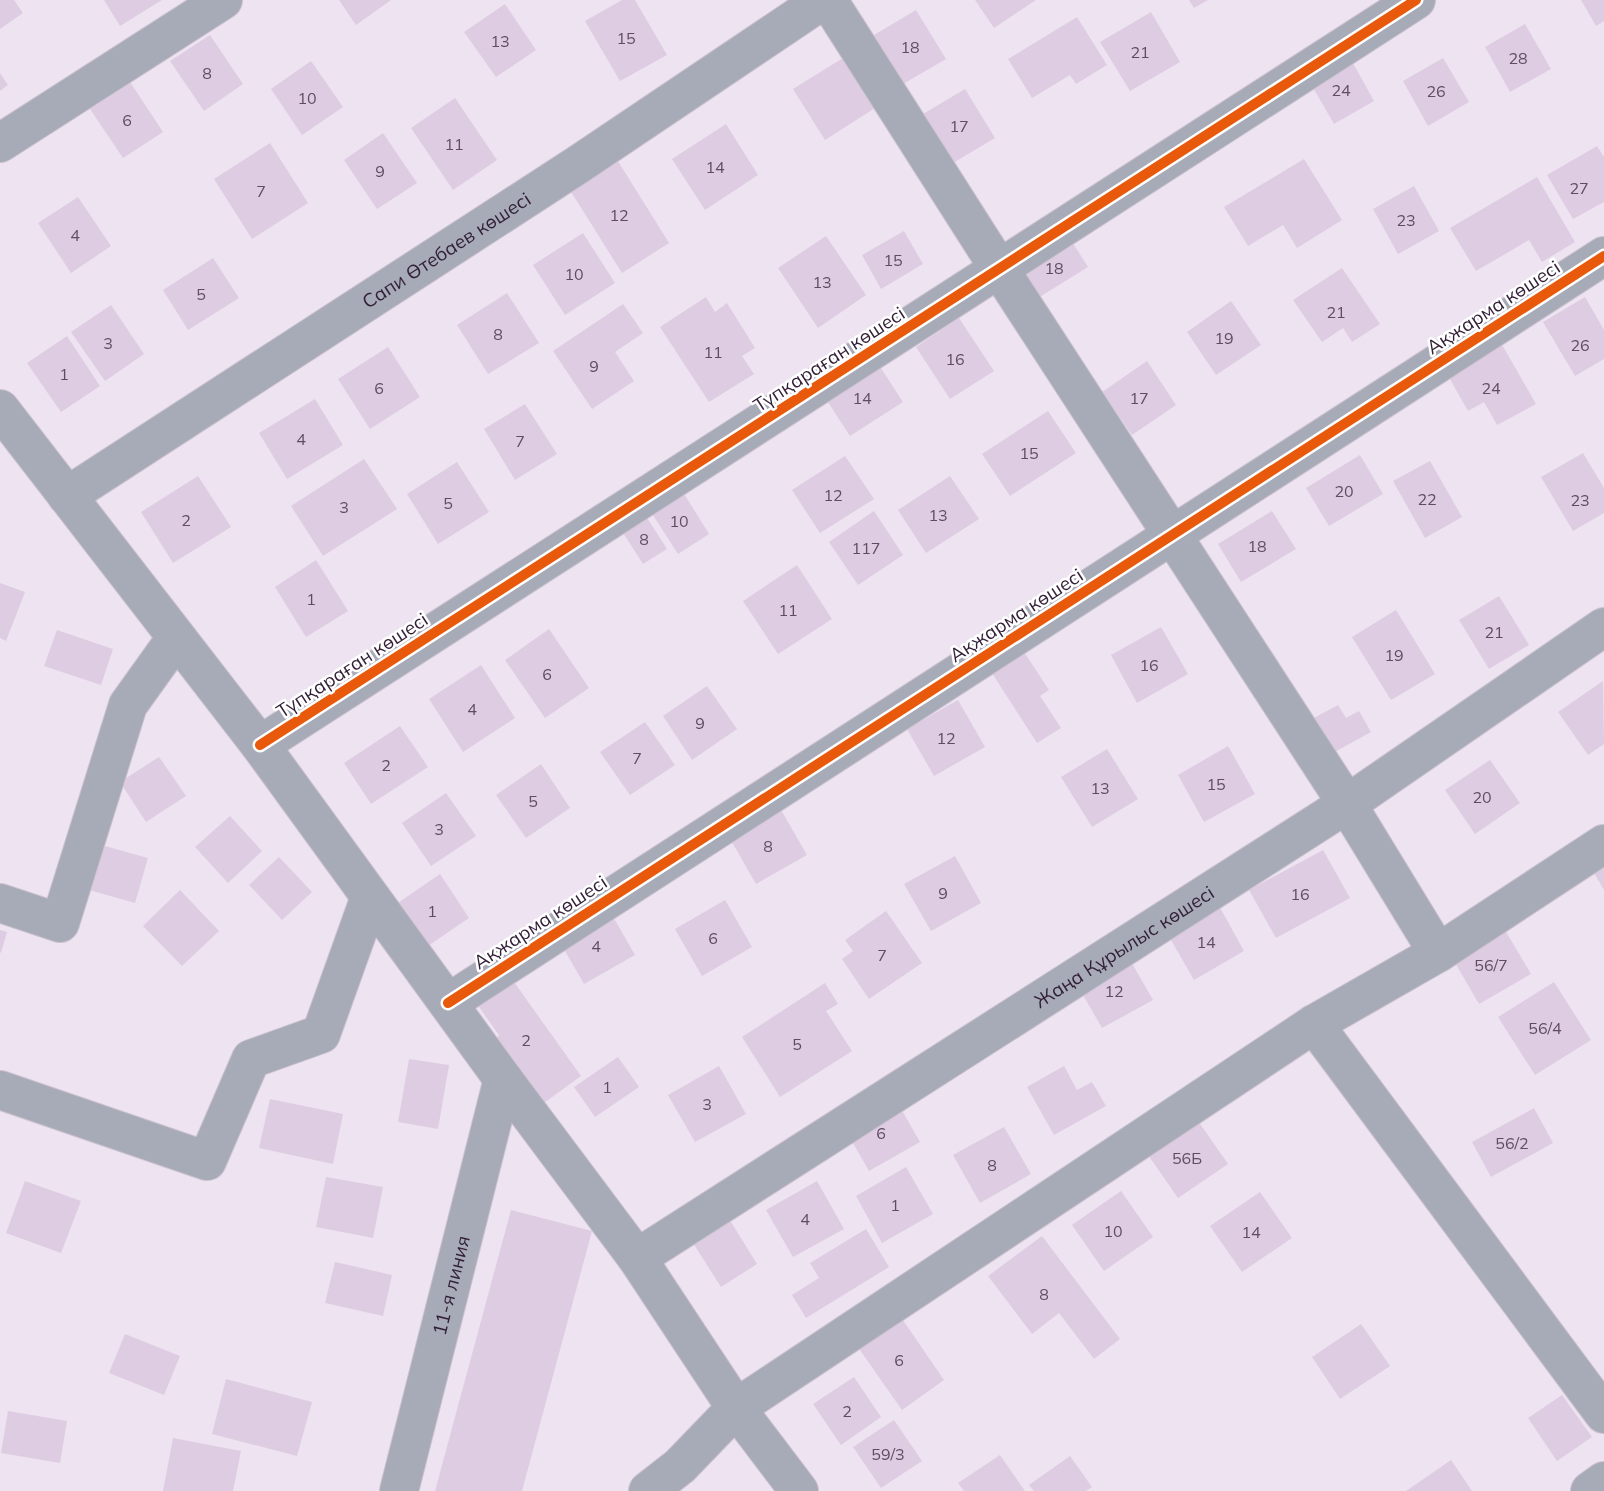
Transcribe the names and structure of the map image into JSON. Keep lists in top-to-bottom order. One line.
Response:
{"streets":{"street":["Сапи Өтебаев көшесі","Ақжарма көшесі","Түпқараған көшесі","Жаңа Құрылыс көшесі","11-я линия"]},"house_numbers":["15","13","18","21","28","8","24","26","10","6","17","11","14","9","27","7","12","23","4","15","18","10","13","5","21","8","19","3","26","11","16","9","1","6","24","14","17","4","7","15","20","12","22","23","5","3","13","2","10","8","18","117","1","11","21","19","16","6","4","9","12","7","2","15","13","20","5","3","8","9","16","1","6","14","4","7","56/7","12","56/4","2","5","1","3","6","56/2","56Б","8","1","4","10","14","8","6","2","59/3"]}
